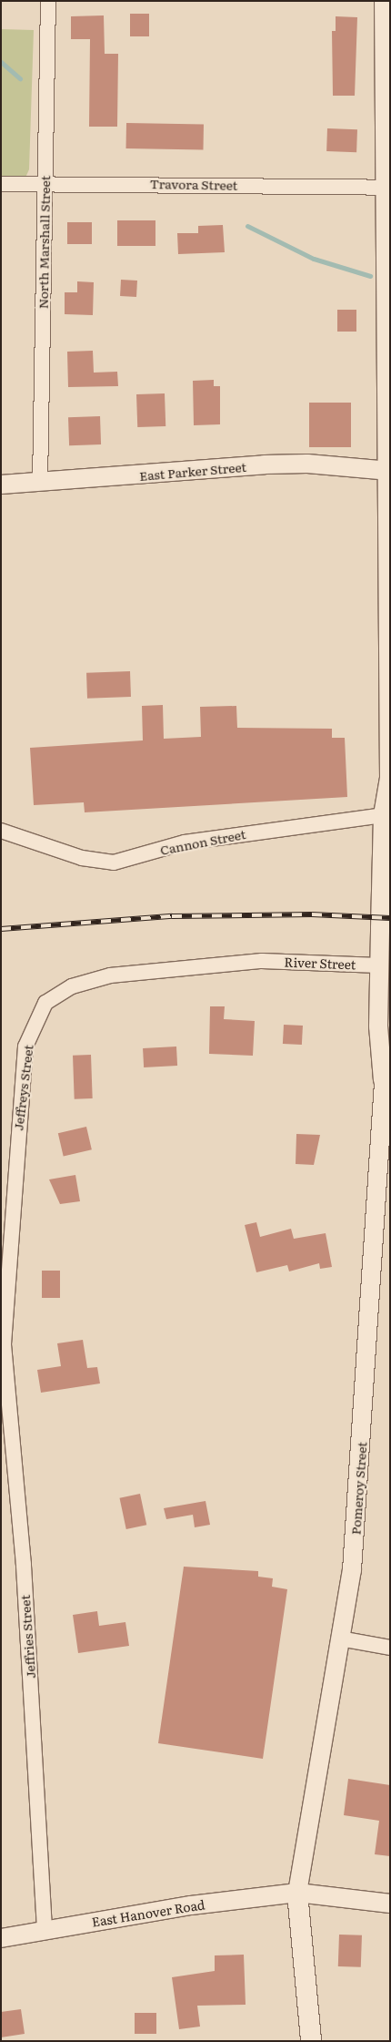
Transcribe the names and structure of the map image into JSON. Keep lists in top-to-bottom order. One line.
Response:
{"streets":{"street":["Travora Street","North Marshall Street","East Parker Street","Cannon Street","River Street","Jeffreys Street","Pomeroy Street","Jeffries Street","East Hanover Road"]},"crossings":[["Travora Street","North Marshall Street"],["Travora Street","Pomeroy Street"],["North Marshall Street","East Parker Street"],["East Parker Street","Pomeroy Street"],["Cannon Street","Pomeroy Street"],["River Street","Jeffreys Street"],["River Street","Pomeroy Street"],["Jeffreys Street","Jeffries Street"],["Pomeroy Street","East Hanover Road"],["Jeffries Street","East Hanover Road"]]}
